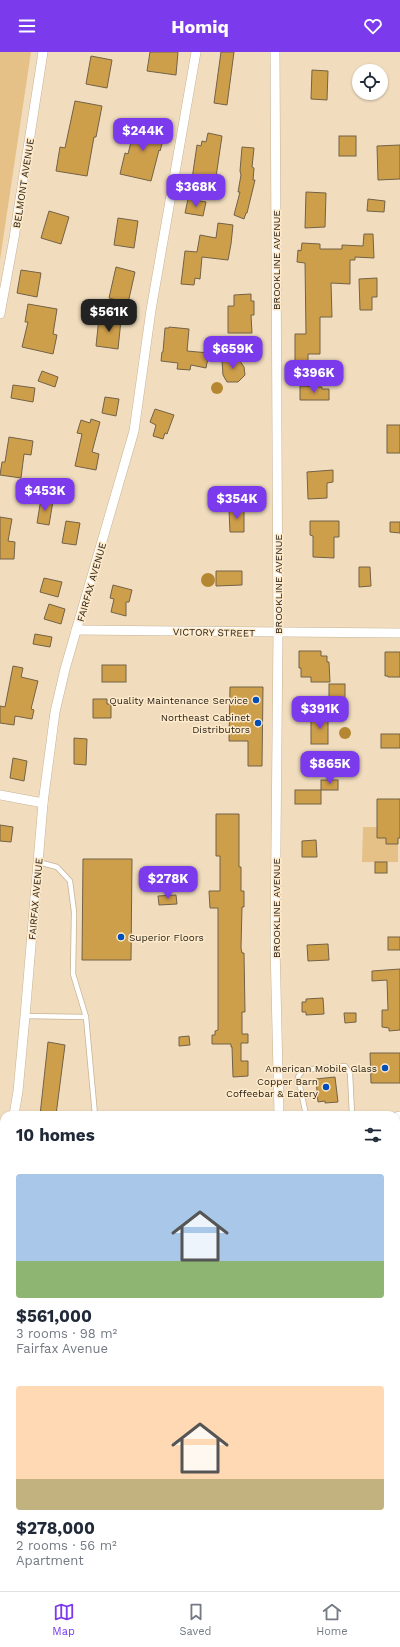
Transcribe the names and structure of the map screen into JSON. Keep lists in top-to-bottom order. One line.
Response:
{"streets":{"street":["BELMONT AVENUE","BROOKLINE AVENUE","FAIRFAX AVENUE","VICTORY STREET"]},"crossings":[["BROOKLINE AVENUE","VICTORY STREET"],["FAIRFAX AVENUE","VICTORY STREET"]],"places":["Quality Maintenance Service","Northeast Cabinet Distributors","Superior Floors","American Mobile Glass","Copper Barn Coffeebar & Eatery"],"page":{"header":"Homiq","price":["$244K","$368K","$561K","$659K","$396K","$453K","$354K","$391K","$865K","$278K"],"heading":"10 homes","list":[{"name":"$561,000","note":"3 rooms · 98 m² · Fairfax Avenue"},{"name":"$278,000","note":"2 rooms · 56 m² · Apartment"}],"tabs":["Map","Saved","Home"]}}
